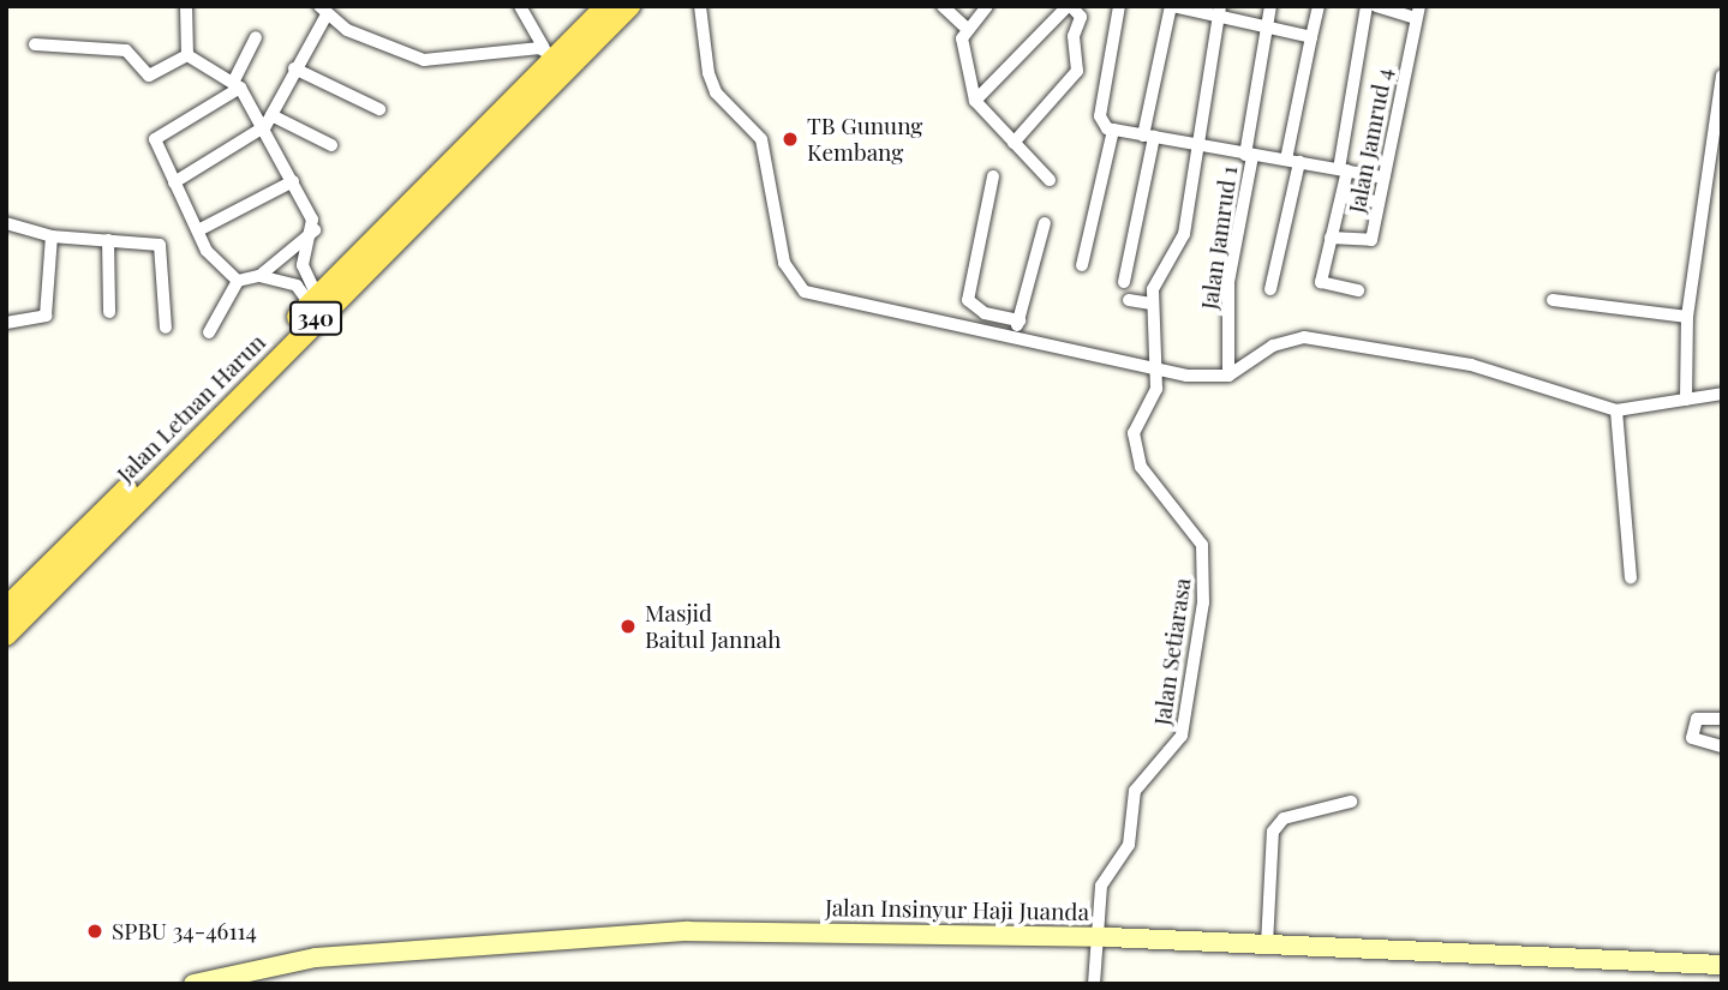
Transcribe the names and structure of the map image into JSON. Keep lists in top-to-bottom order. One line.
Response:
{"streets":{"main road":["340","Jalan Letnan Harun","Jalan Insinyur Haji Juanda"],"street":["Jalan Jamrud 4","Jalan Jamrud 1","Jalan Setiarasa"]},"crossings":[["Jalan Setiarasa","Jalan Insinyur Haji Juanda"]],"places":["TB Gunung Kembang","Masjid Baitul Jannah","SPBU 34-46114"]}
